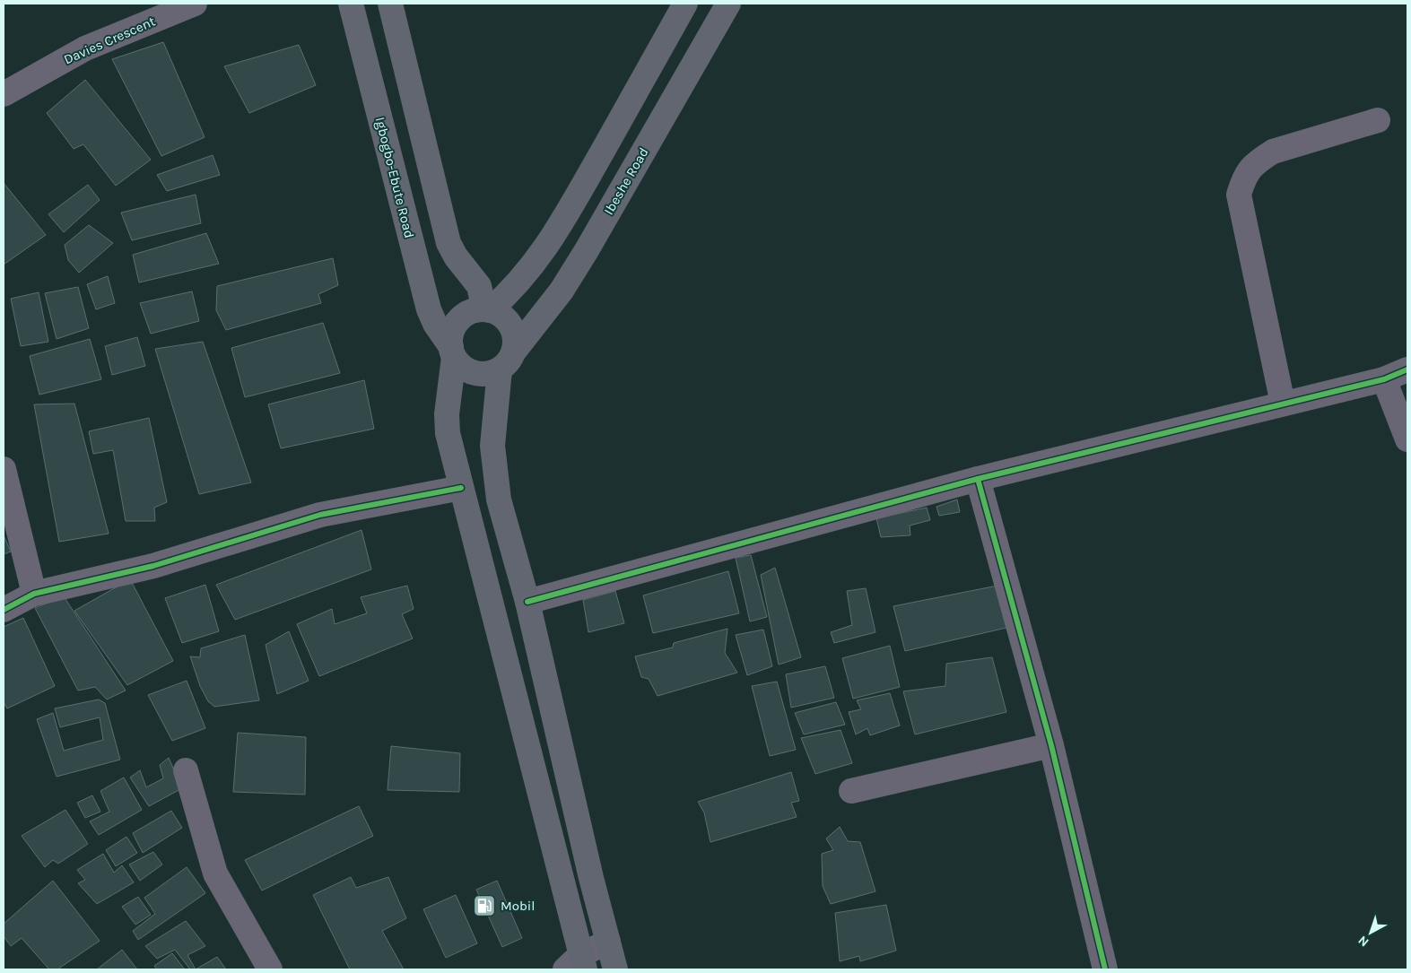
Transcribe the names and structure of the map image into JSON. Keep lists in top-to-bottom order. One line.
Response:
{"streets":{"main road":["Igbogbo-Ebute Road","Ibeshe Road"],"street":["Davies Crescent"]},"crossings":[["Igbogbo-Ebute Road","Ibeshe Road"]],"places":{"fuel station":["Mobil"]},"north":"bottom left"}
